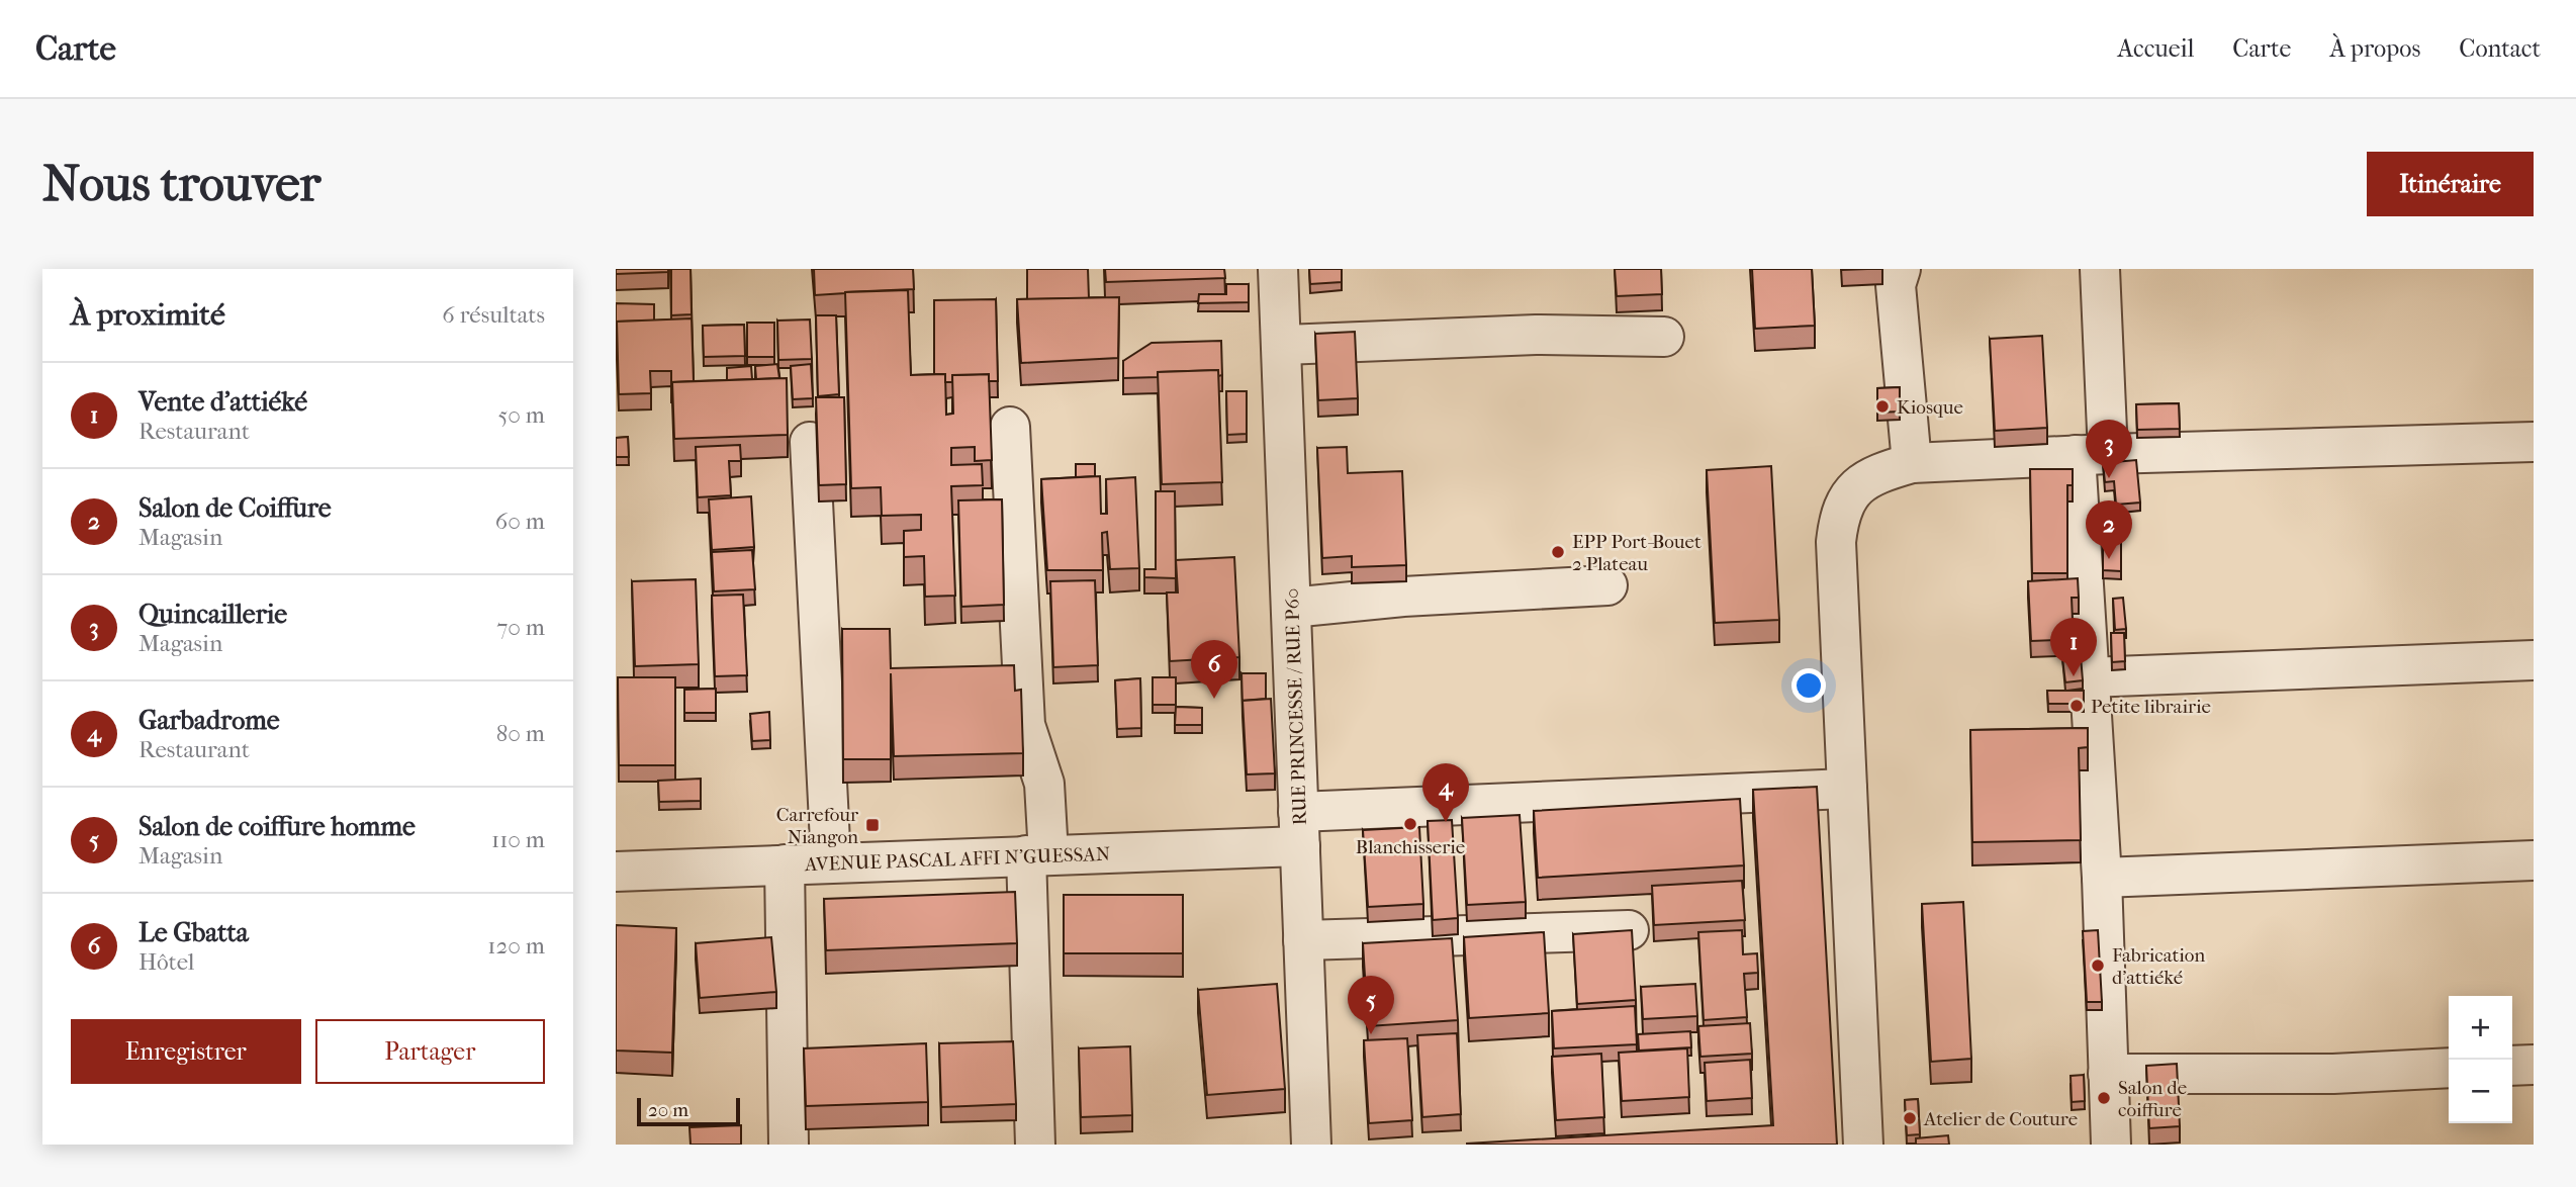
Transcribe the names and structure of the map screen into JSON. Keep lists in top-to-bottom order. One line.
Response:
{"streets":{"street":["RUE PRINCESSE / RUE P60","AVENUE PASCAL AFFI N'GUESSAN"]},"crossings":[["RUE PRINCESSE / RUE P60","AVENUE PASCAL AFFI N'GUESSAN"]],"places":{"other":["Kiosque","EPP Port-Bouet 2 Plateau","Petite librairie","Blanchisserie","Fabrication d'attiéké","Salon de coiffure","Atelier de Couture"],"transit":["Carrefour Niangon"]},"scale_bar":"20 m","page":{"header":"Carte","nav":["Accueil","Carte","À propos","Contact"],"buttons":["Itinéraire",["Enregistrer","Partager"]],"title":"Nous trouver","heading":["À proximité","6 résultats"],"list":[{"mark":"1","name":"Vente d'attiéké","note":"Restaurant","value":"50 m"},{"mark":"2","name":"Salon de Coiffure","note":"Magasin","value":"60 m"},{"mark":"3","name":"Quincaillerie","note":"Magasin","value":"70 m"},{"mark":"4","name":"Garbadrome","note":"Restaurant","value":"80 m"},{"mark":"5","name":"Salon de coiffure homme","note":"Magasin","value":"110 m"},{"mark":"6","name":"Le Gbatta","note":"Hôtel","value":"120 m"}],"pins":["3","2","1","6","4","5"],"map_buttons":["+","−"],"scale":"20 m"}}
